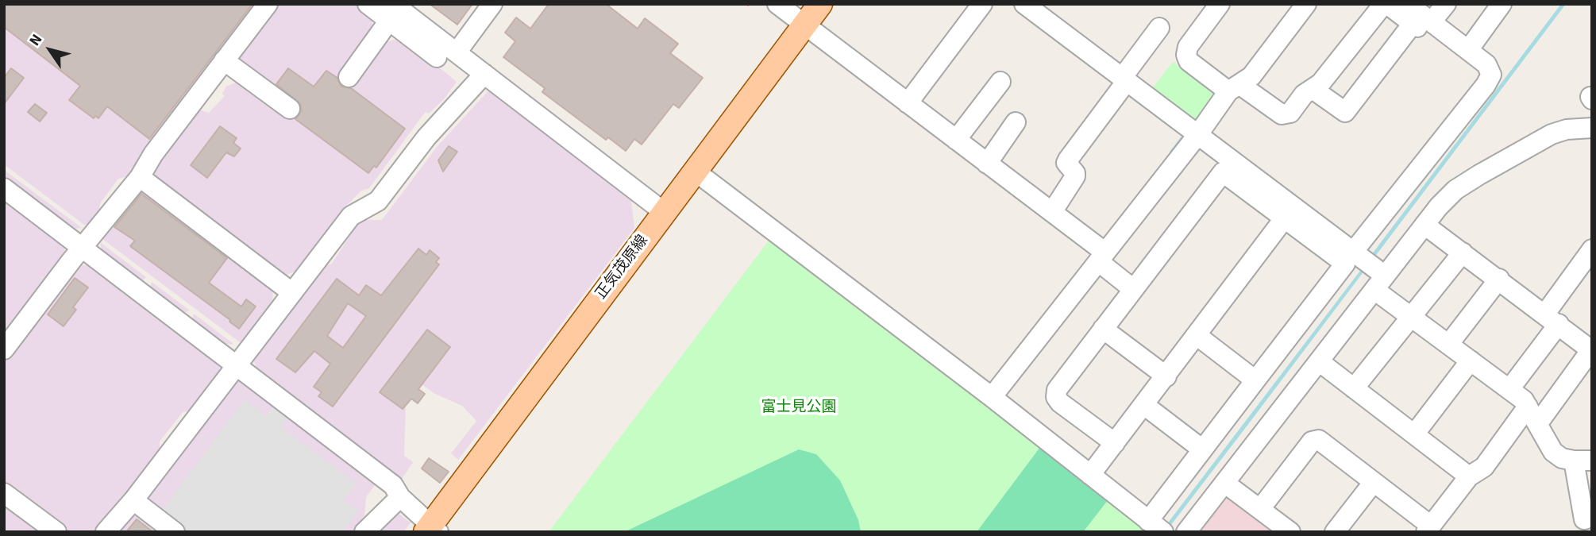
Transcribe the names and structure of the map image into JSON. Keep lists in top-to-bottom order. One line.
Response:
{"streets":{"main road":["正気茂原線"]},"parks":["富士見公園"],"north":"top left"}
